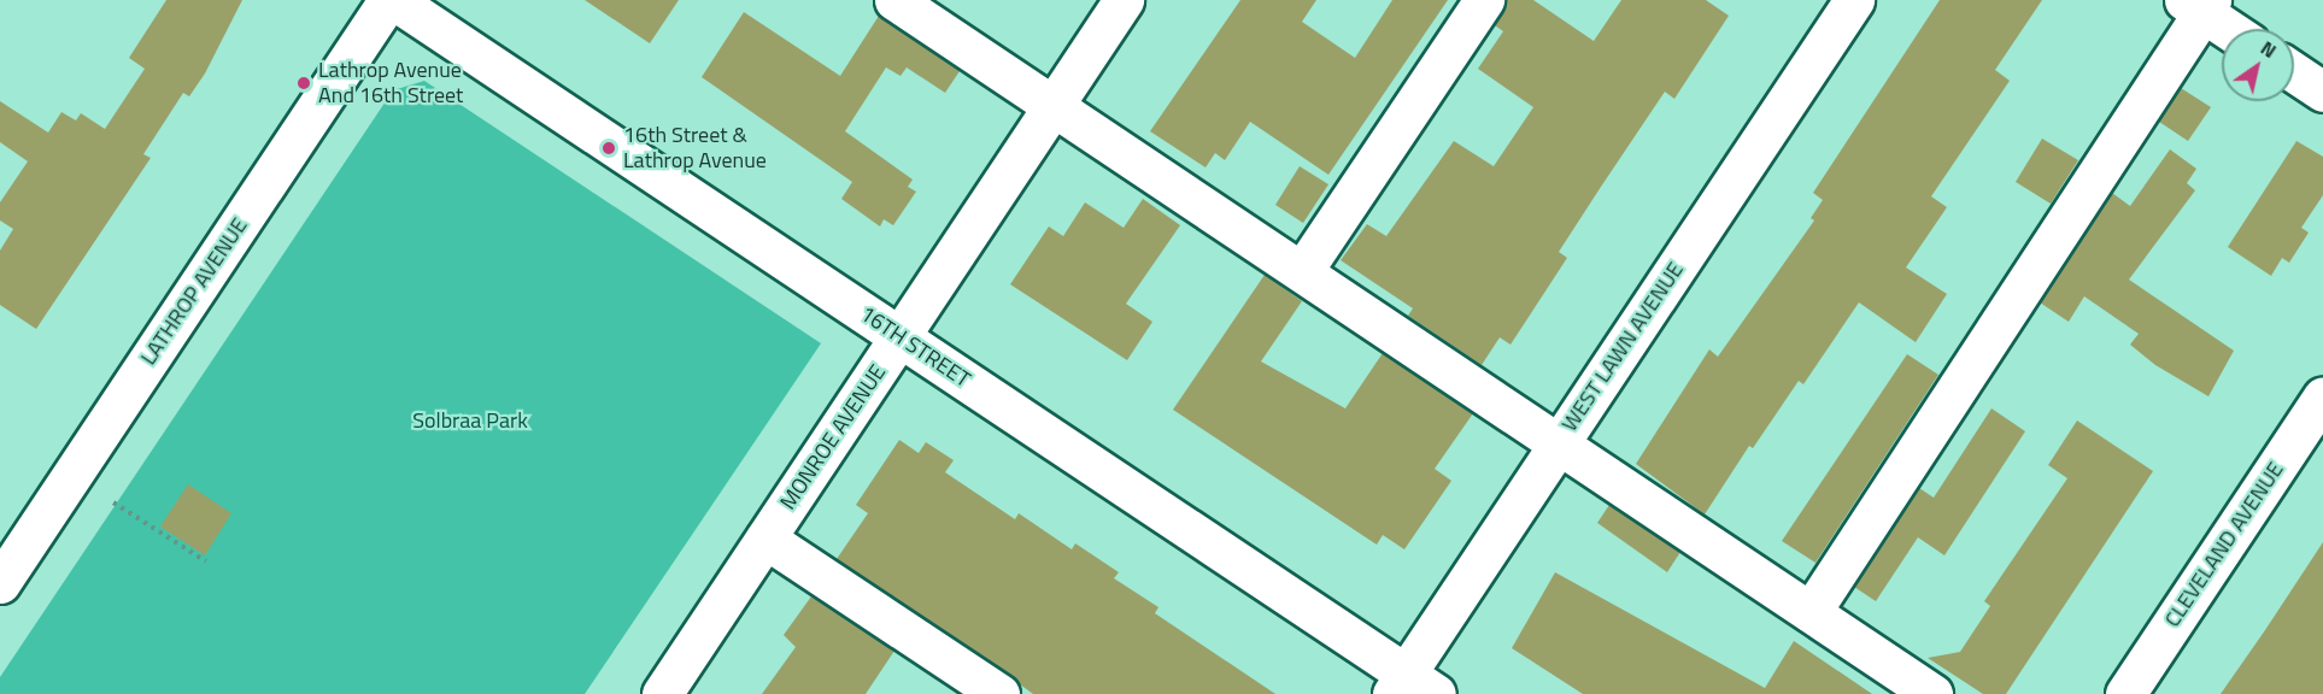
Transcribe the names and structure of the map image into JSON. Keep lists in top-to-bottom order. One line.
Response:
{"streets":{"street":["LATHROP AVENUE","16TH STREET","WEST LAWN AVENUE","MONROE AVENUE","CLEVELAND AVENUE"]},"crossings":[["16TH STREET","WEST LAWN AVENUE"],["16TH STREET","MONROE AVENUE"]],"parks":["Solbraa Park"],"places":["Lathrop Avenue And 16th Street","16th Street & Lathrop Avenue"],"north":"top right"}
